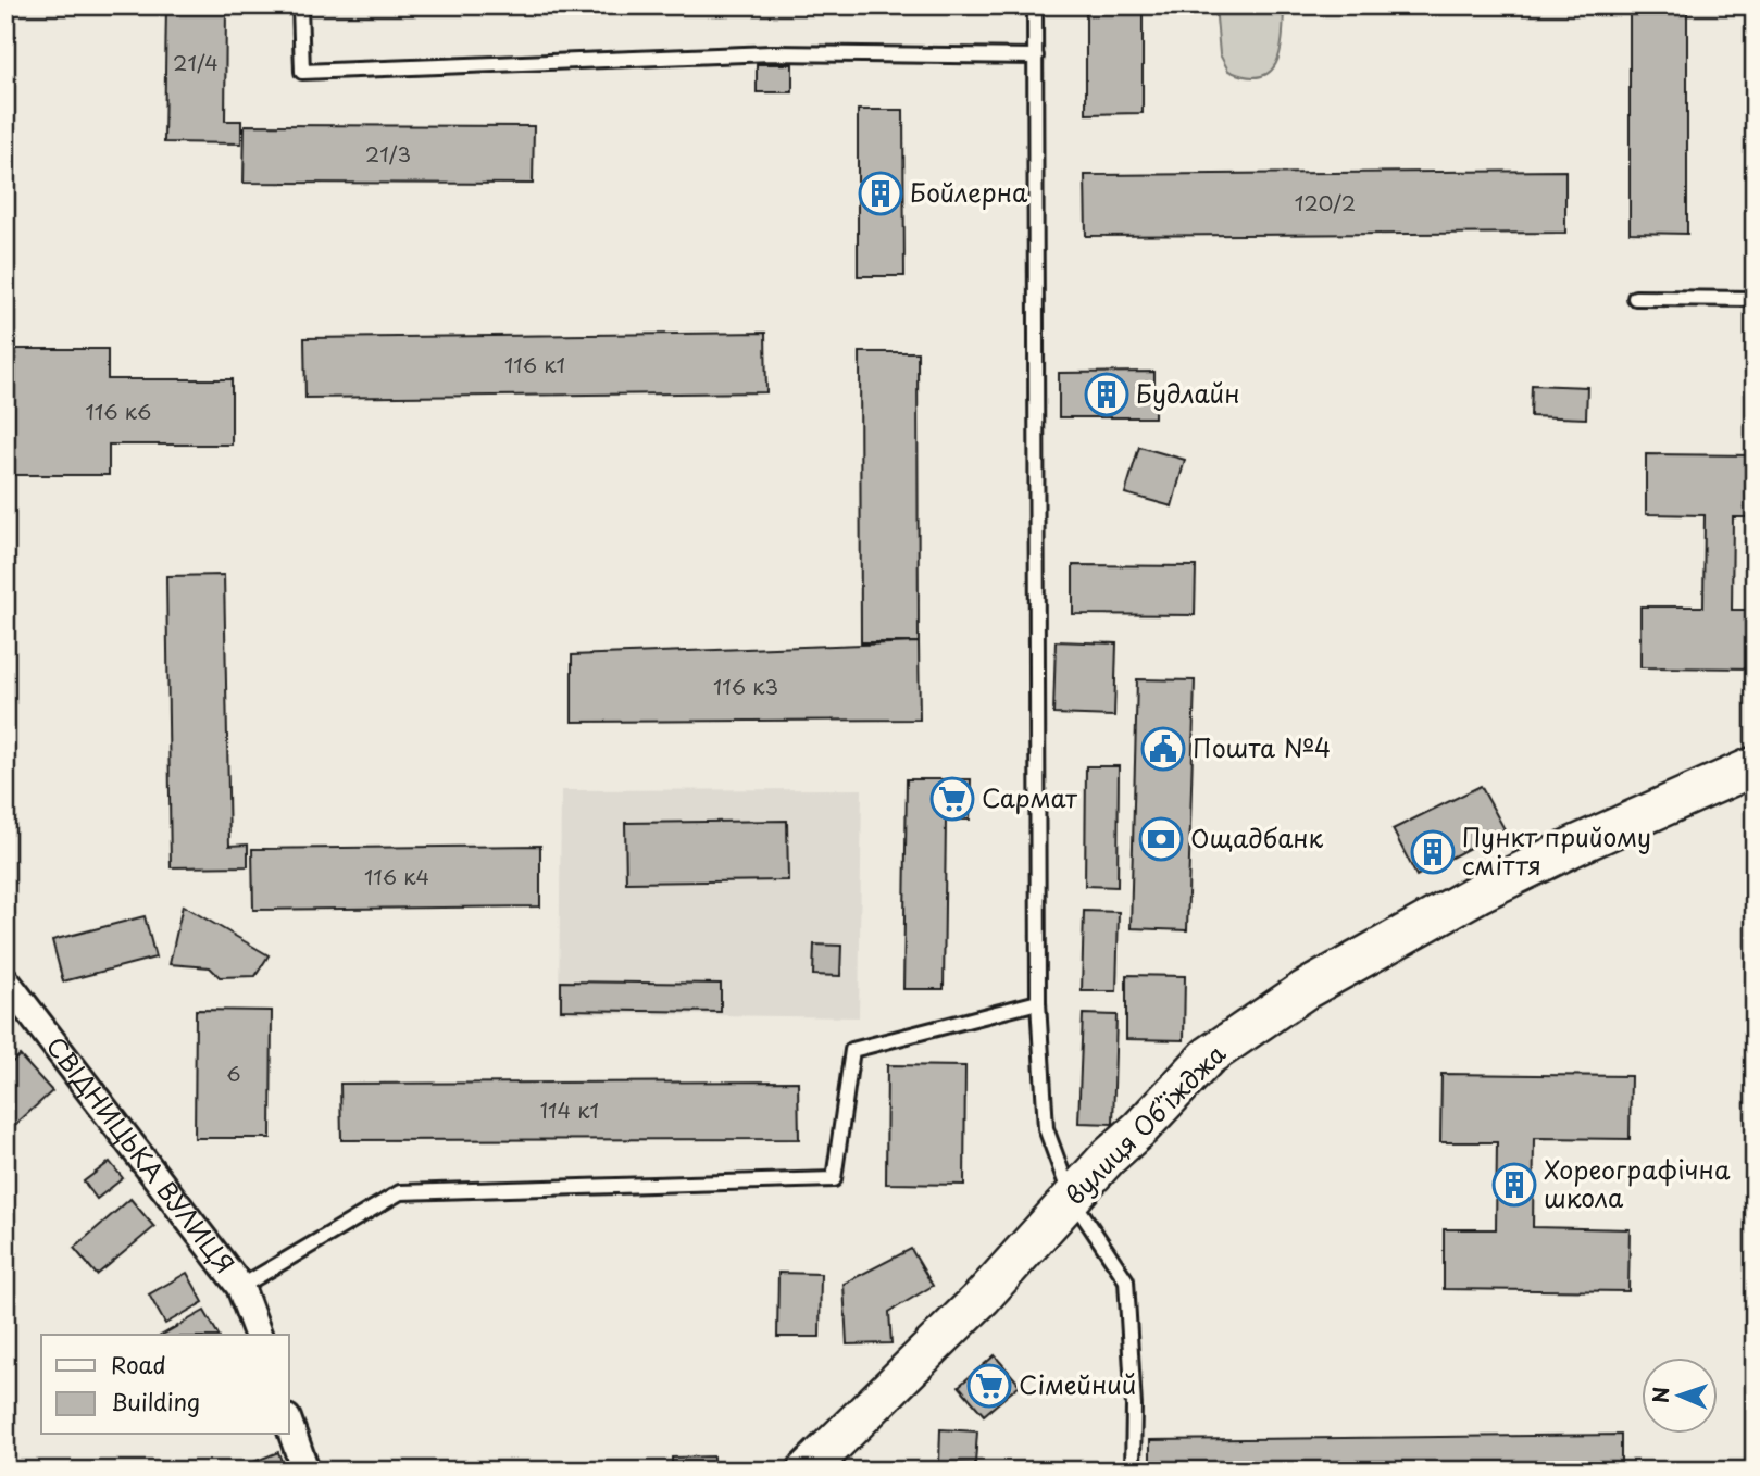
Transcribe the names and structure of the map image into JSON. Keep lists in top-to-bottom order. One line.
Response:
{"streets":{"street":["вулиця Обʼїжджа","СВІДНИЦЬКА ВУЛИЦЯ"]},"places":{"building":["Бойлерна","Будлайн","Пункт прийому сміття","Хореографічна школа"],"public building":["Пошта №4"],"supermarket":["Сармат","Сімейний"],"bank":["Ощадбанк"]},"house_numbers":["21/4","21/3","120/2","116 к1","116 к6","116 к3","116 к4","6","114 к1"],"legend":["Road","Building"],"north":"left"}
